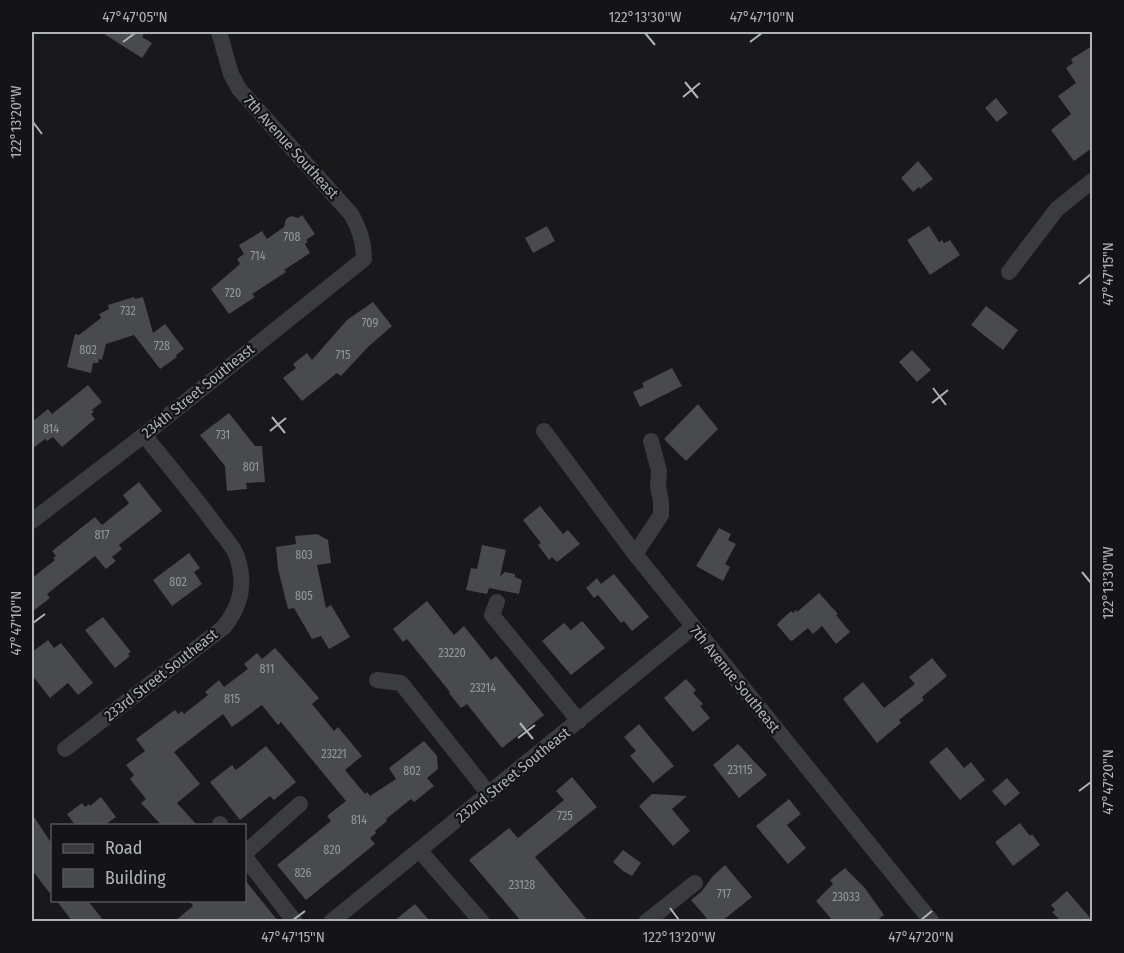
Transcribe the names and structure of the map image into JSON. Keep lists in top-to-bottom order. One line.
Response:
{"streets":{"street":["7th Avenue Southeast","234th Street Southeast","233rd Street Southeast","232nd Street Southeast"]},"crossings":[["7th Avenue Southeast","234th Street Southeast"],["7th Avenue Southeast","232nd Street Southeast"],["234th Street Southeast","233rd Street Southeast"]],"house_numbers":["708","714","720","732","709","728","802","715","814","731","801","817","803","802","805","23220","811","23214","815","23221","23115","802","725","814","820","826","23128","717","23033"],"legend":["Road","Building"],"coordinates":["47°47'05\"N","122°13'30\"W","47°47'10\"N","122°13'20\"W","47°47'15\"N","47°47'20\"N"]}
